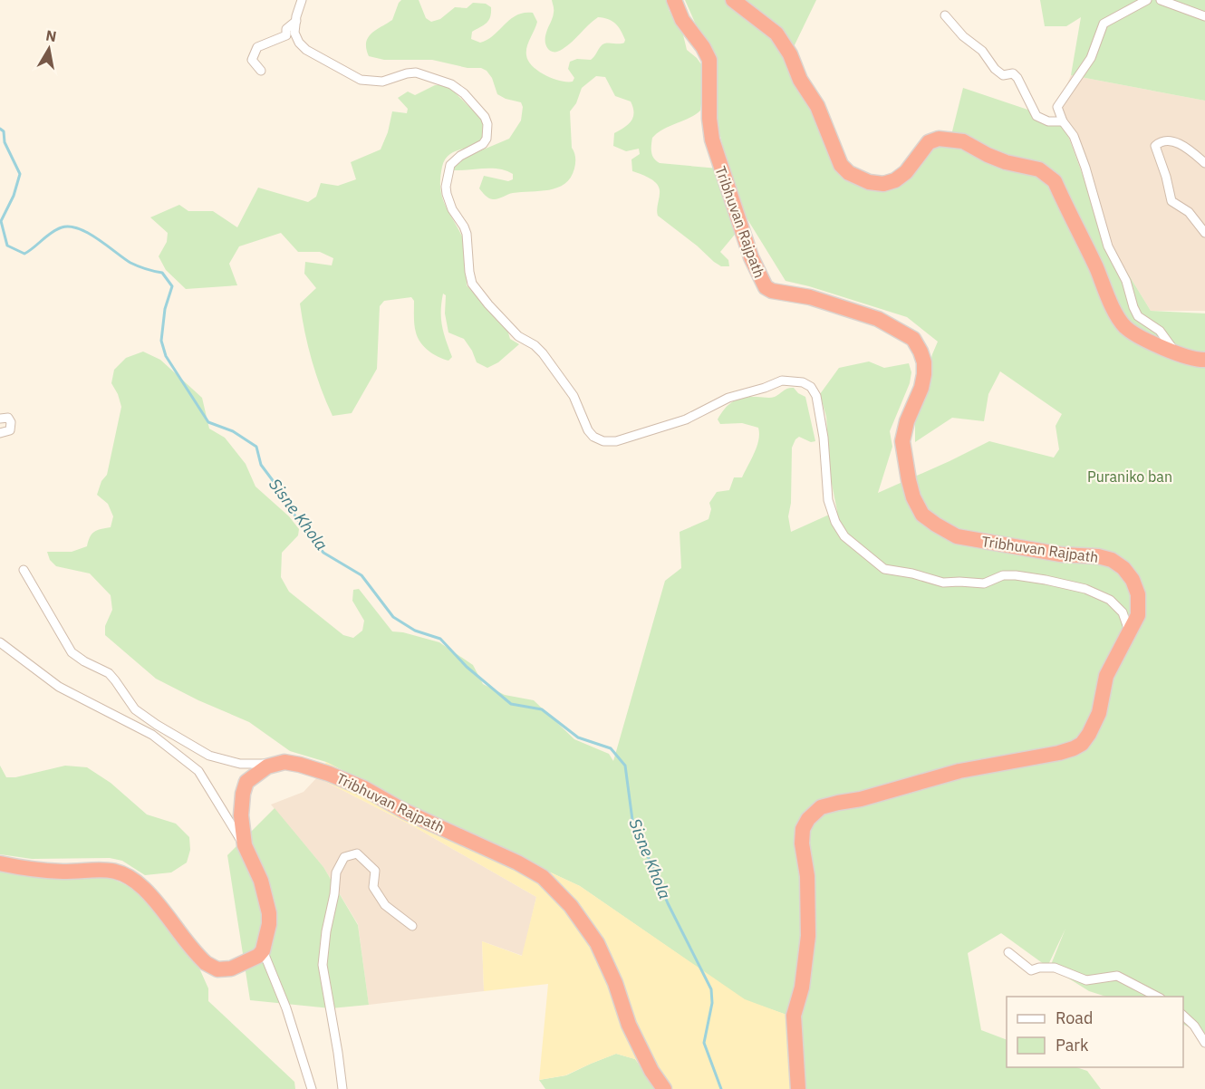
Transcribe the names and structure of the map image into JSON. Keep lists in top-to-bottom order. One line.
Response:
{"streets":{"highway":["Tribhuvan Rajpath"]},"water":["Sisne Khola"],"parks":["Puraniko ban"],"legend":["Road","Park"],"north":"top"}
